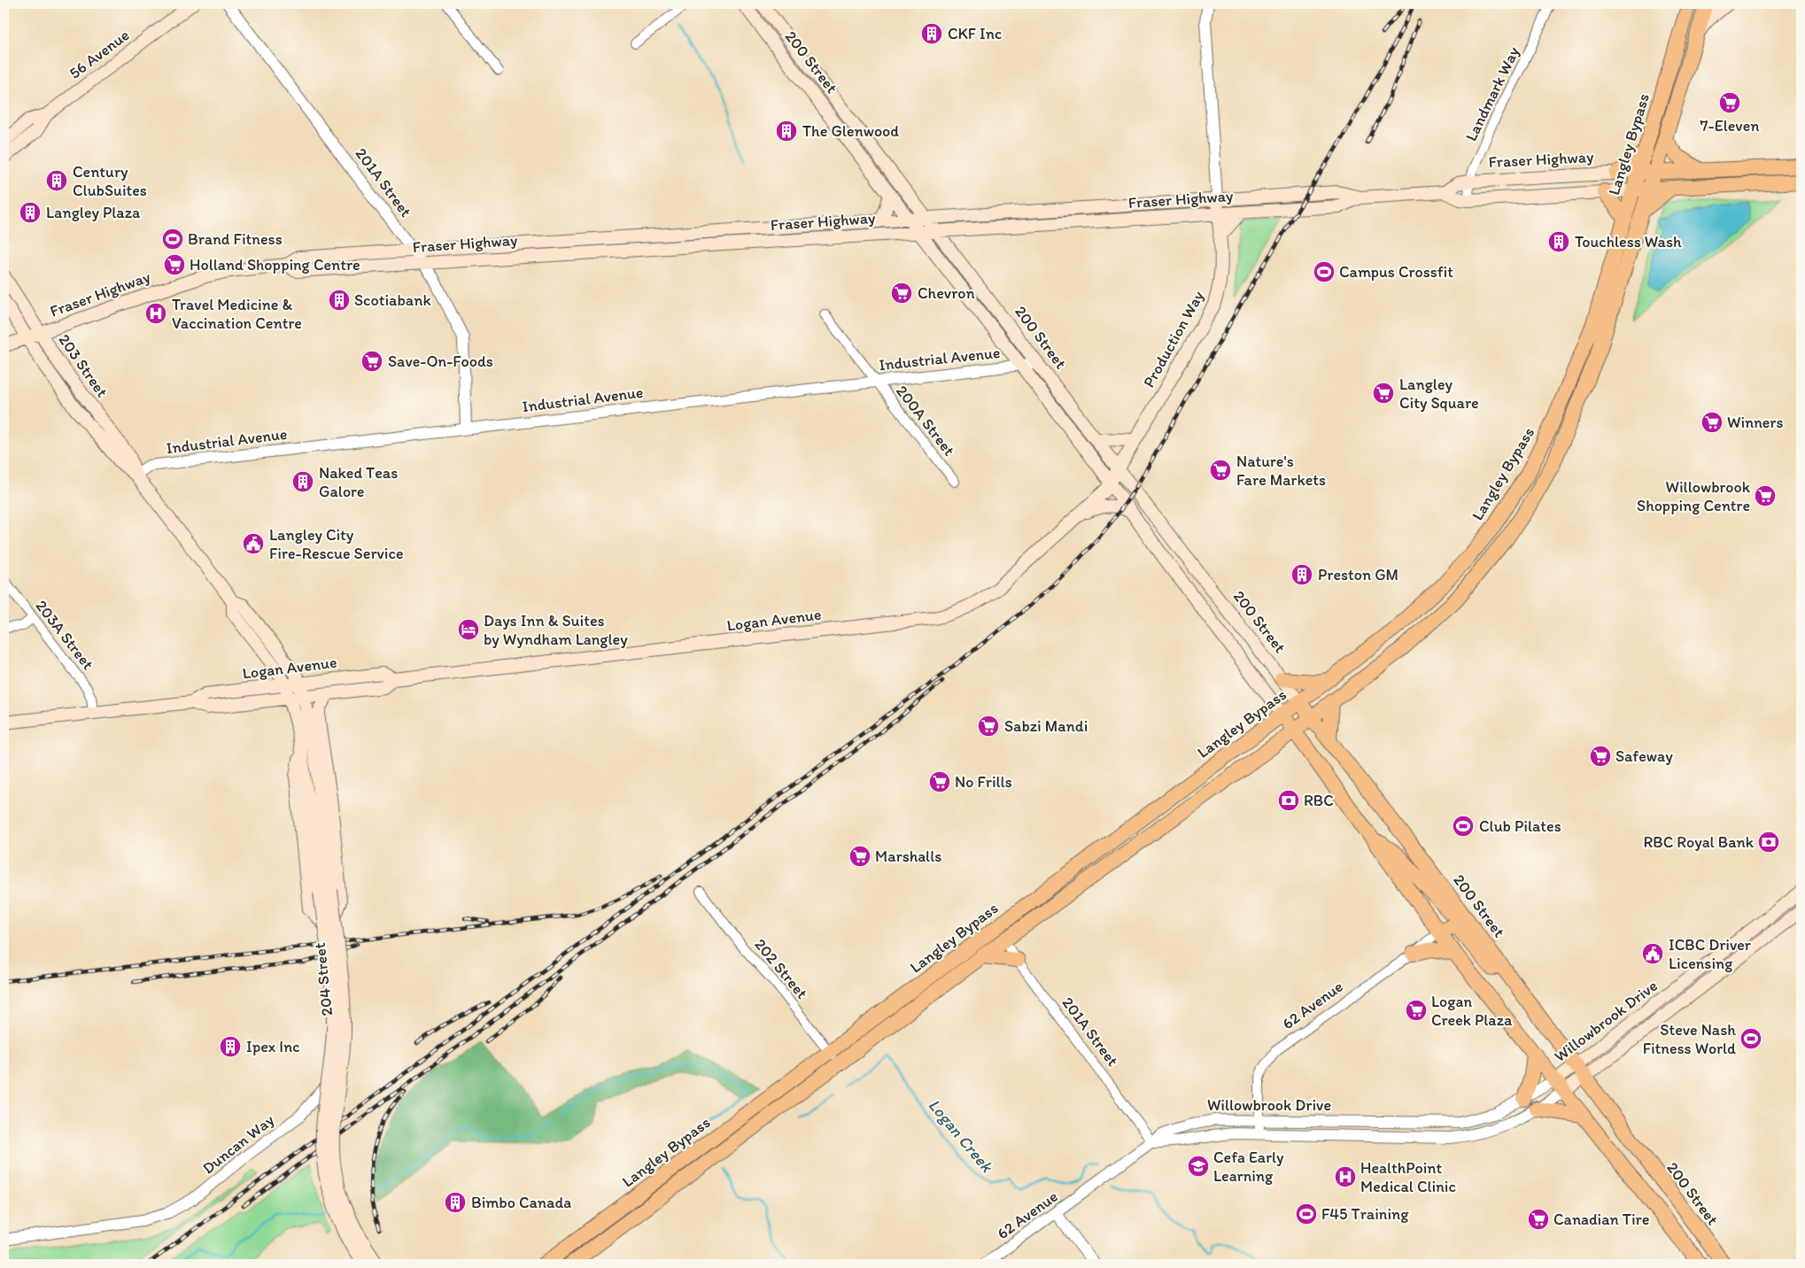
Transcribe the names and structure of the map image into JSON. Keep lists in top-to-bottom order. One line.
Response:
{"streets":{"main road":["56 Avenue","200 Street","Langley Bypass","Fraser Highway","Production Way","203 Street","Logan Avenue","204 Street","Willowbrook Drive"],"street":["Landmark Way","201A Street","Industrial Avenue","200A Street","203A Street","202 Street","62 Avenue","Duncan Way"]},"crossings":[["200 Street","Langley Bypass"],["200 Street","Fraser Highway"],["200 Street","Production Way"],["200 Street","Industrial Avenue"],["200 Street","Logan Avenue"],["200 Street","62 Avenue"],["200 Street","Willowbrook Drive"],["Landmark Way","Fraser Highway"],["Langley Bypass","Fraser Highway"],["Langley Bypass","201A Street"],["Langley Bypass","202 Street"],["Fraser Highway","201A Street"],["Fraser Highway","Production Way"],["Fraser Highway","203 Street"],["201A Street","Industrial Avenue"],["201A Street","62 Avenue"],["201A Street","Willowbrook Drive"],["Production Way","Logan Avenue"],["Industrial Avenue","203 Street"],["Industrial Avenue","200A Street"],["203 Street","Logan Avenue"],["203 Street","204 Street"],["Logan Avenue","203A Street"],["Logan Avenue","204 Street"],["62 Avenue","Willowbrook Drive"]],"water":["Logan Creek"],"places":{"building":["CKF Inc","The Glenwood","Century ClubSuites","Langley Plaza","Touchless Wash","Scotiabank","Naked Teas Galore","Preston GM","Ipex Inc","Bimbo Canada"],"supermarket":["7-Eleven","Holland Shopping Centre","Chevron","Save-On-Foods","Langley City Square","Winners","Nature's Fare Markets","Willowbrook Shopping Centre","Sabzi Mandi","Safeway","No Frills","Marshalls","Logan Creek Plaza","Canadian Tire"],"sports":["Brand Fitness","Campus Crossfit","Club Pilates","Steve Nash Fitness World","F45 Training"],"hospital":["Travel Medicine & Vaccination Centre","HealthPoint Medical Clinic"],"public building":["Langley City Fire-Rescue Service","ICBC Driver Licensing"],"hotel":["Days Inn & Suites by Wyndham Langley"],"bank":["RBC","RBC Royal Bank"],"school or university":["Cefa Early Learning"]}}
